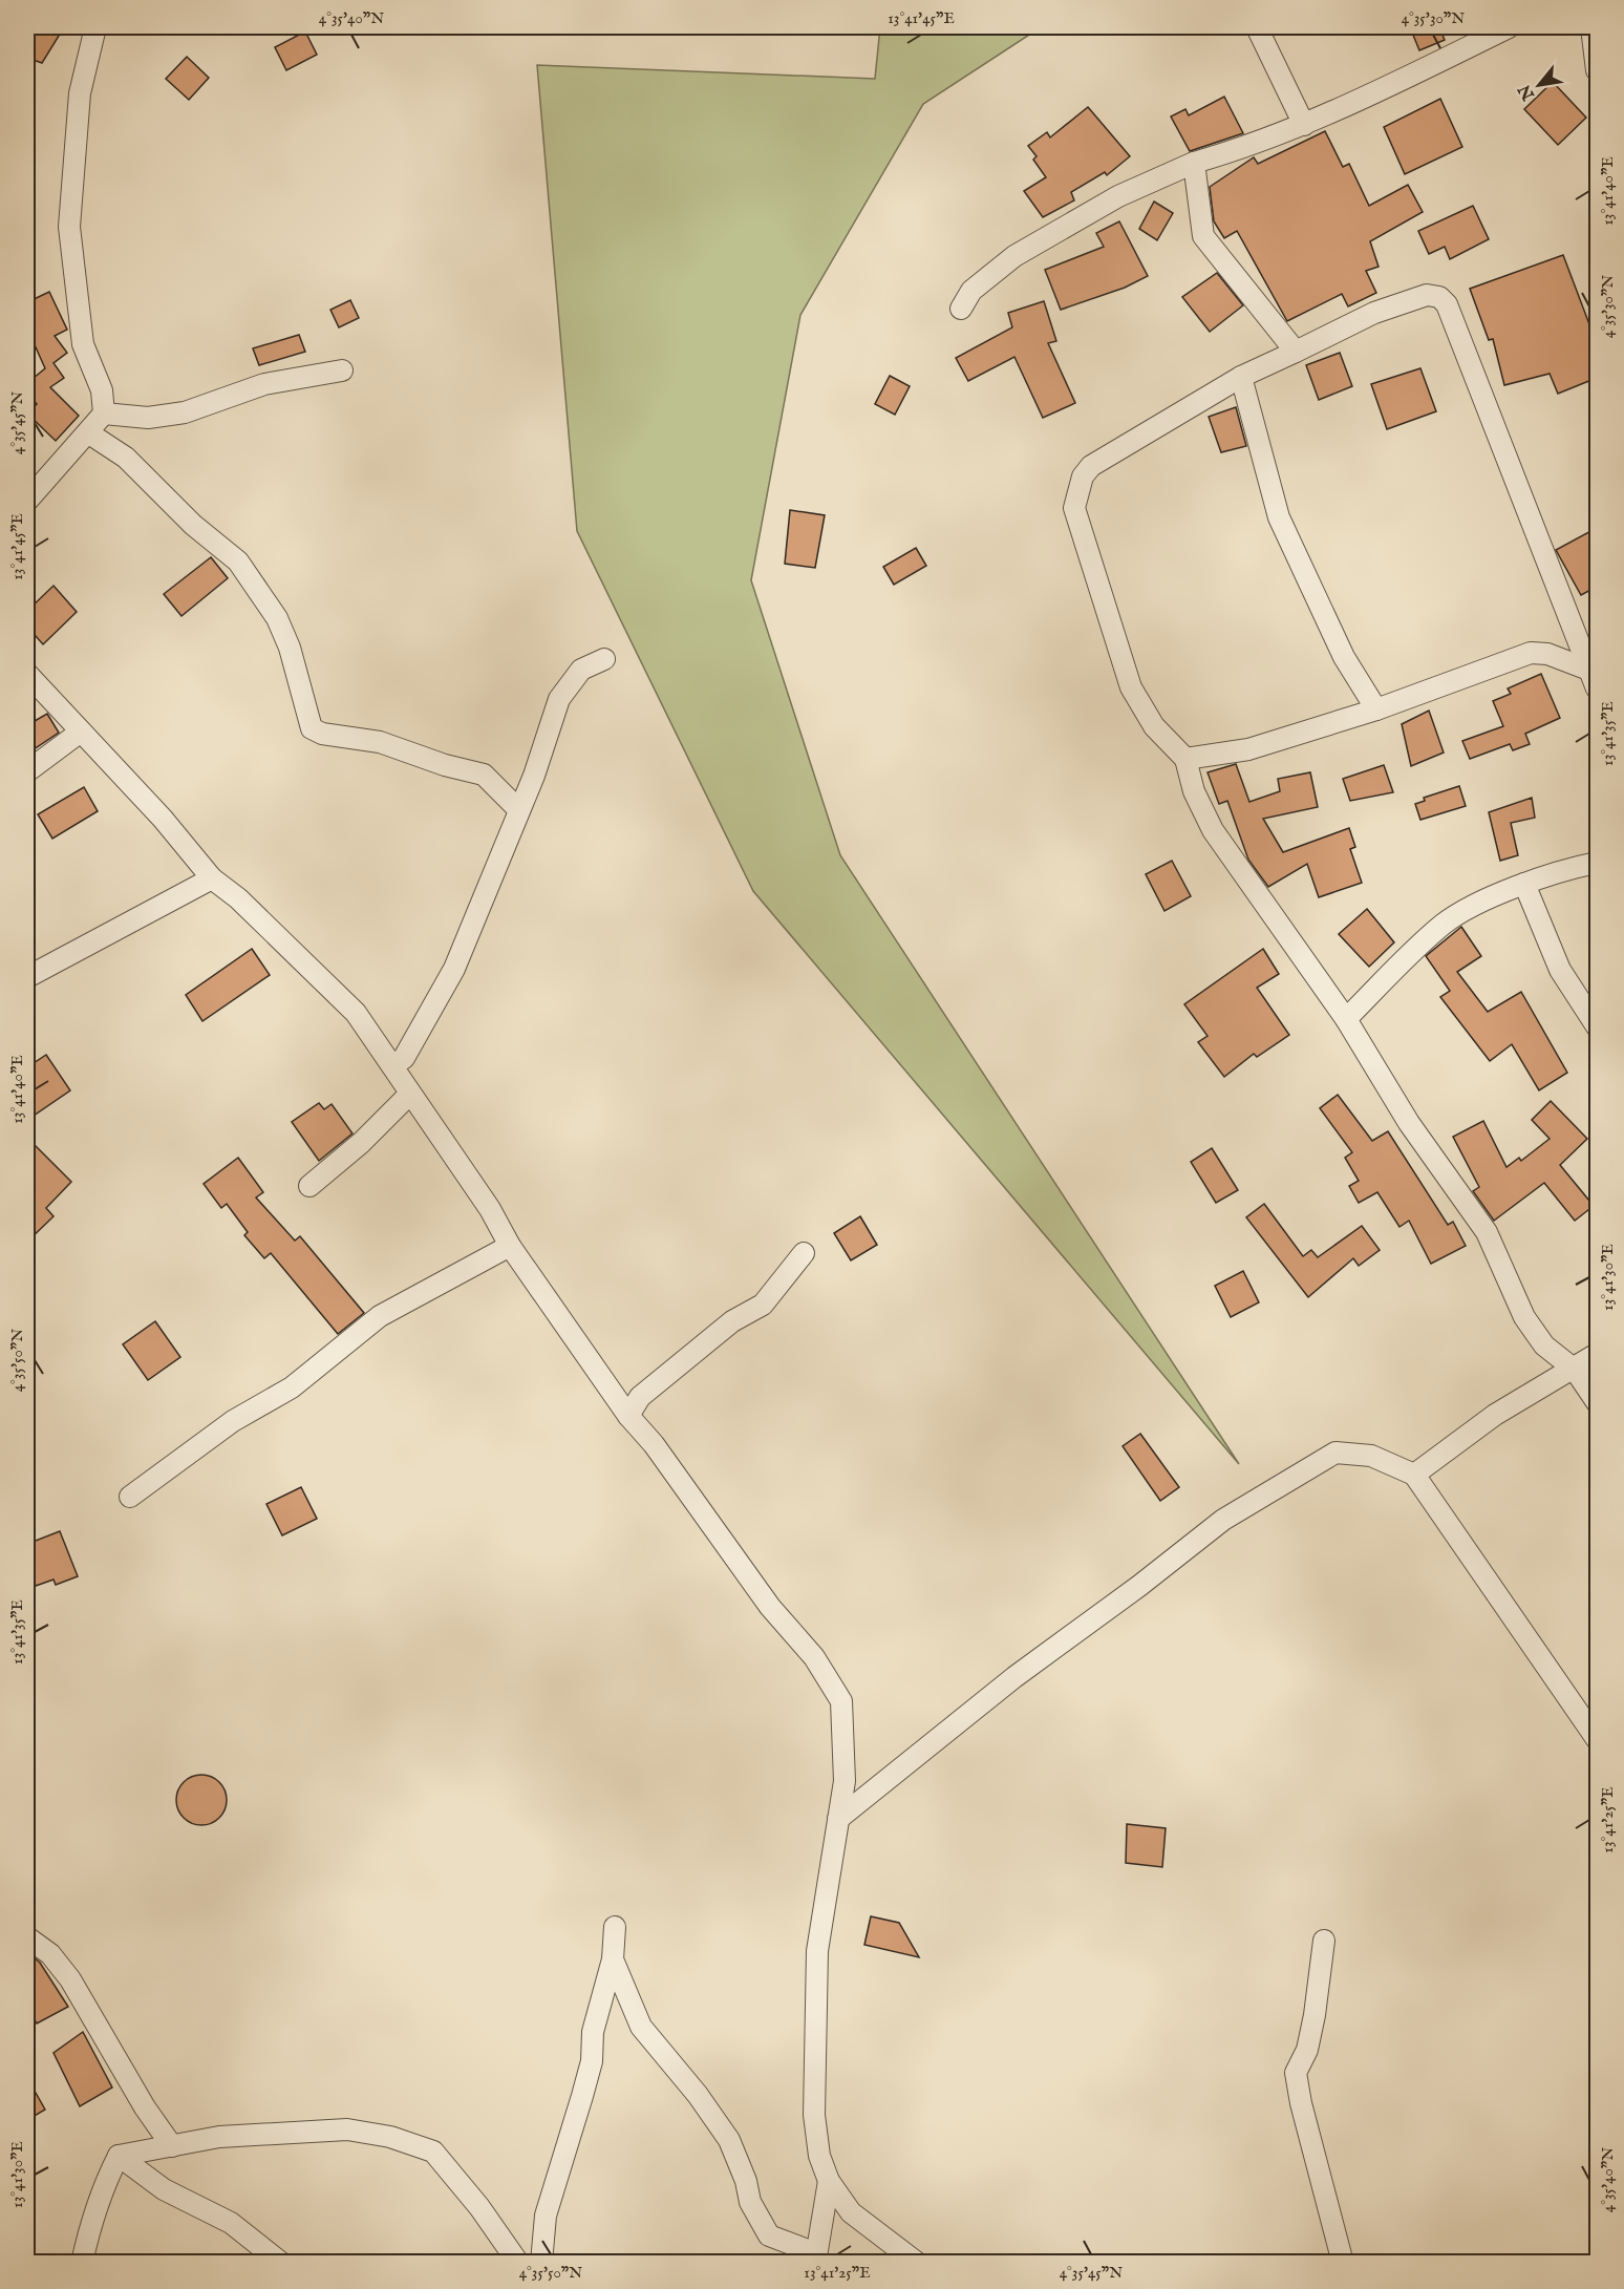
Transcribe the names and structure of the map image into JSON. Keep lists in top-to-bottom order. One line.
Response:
{"north":"bottom left","coordinates":["4°35'40\"N","13°41'45\"E","4°35'30\"N","13°41'40\"E","4°35'45\"N","13°41'35\"E","13°41'30\"E","4°35'50\"N","13°41'25\"E"]}
